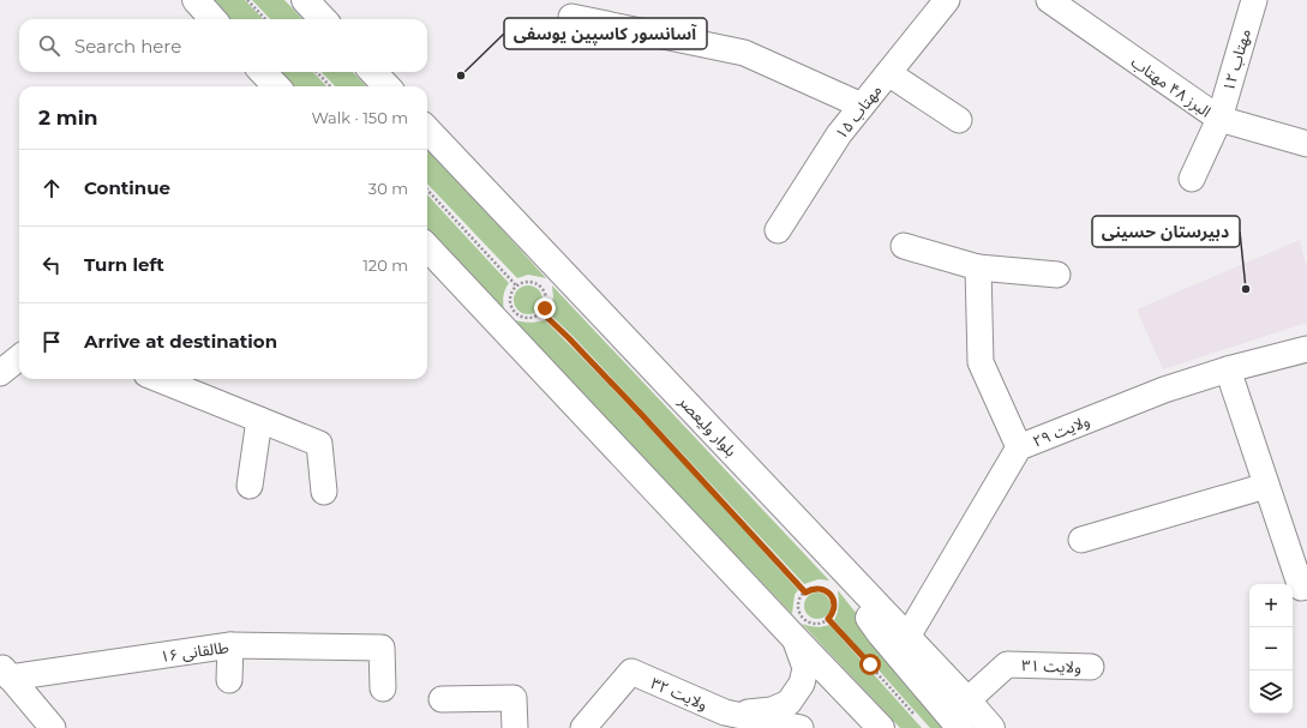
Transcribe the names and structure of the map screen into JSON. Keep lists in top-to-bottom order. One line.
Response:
{"streets":{"main road":["بلوار ولیعصر"],"street":["مهتاب ۱۲","البرز ۴۸ مهتاب","مهتاب ۱۵","ولایت ٢٩","طالقانی ۱۶","ولایت ۳۱","ولایت ۳۲"]},"crossings":[["مهتاب ۱۲","البرز ۴۸ مهتاب"],["بلوار ولیعصر","ولایت ٢٩"],["بلوار ولیعصر","ولایت ۳۱"]],"places":["آسانسور کاسپین یوسفی","دبیرستان حسینی"],"page":{"search":"Search here","heading":["2 min","Walk · 150 m"],"list":[["Continue","30 m"],["Turn left","120 m"],"Arrive at destination"],"map_buttons":["+","−"]}}
